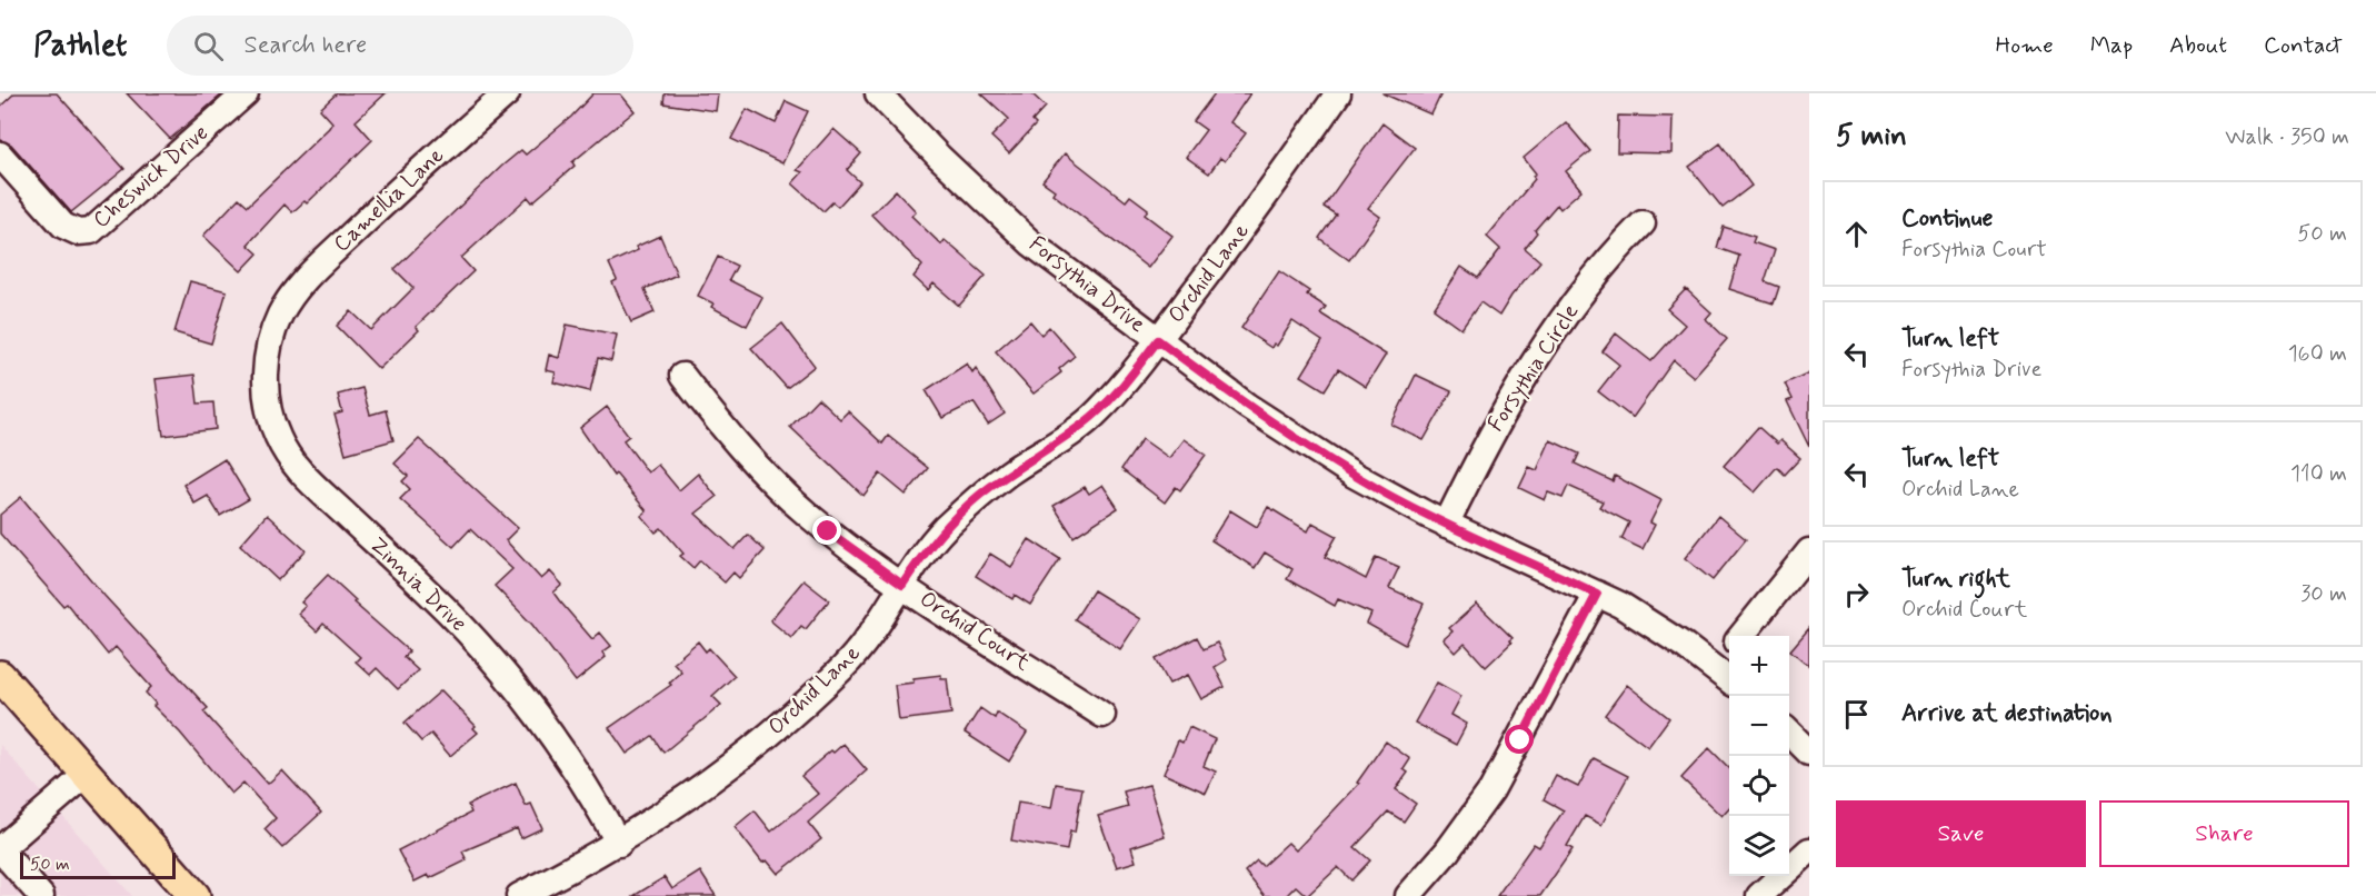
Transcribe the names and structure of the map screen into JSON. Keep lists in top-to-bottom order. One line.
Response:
{"streets":{"street":["Cheswick Drive","Camellia Lane","Orchid Lane","Forsythia Drive","Forsythia Circle","Zinnia Drive","Orchid Court"]},"crossings":[["Camellia Lane","Zinnia Drive"],["Orchid Lane","Forsythia Drive"],["Orchid Lane","Zinnia Drive"],["Orchid Lane","Orchid Court"],["Forsythia Drive","Forsythia Circle"]],"scale_bar":"50 m","page":{"header":"Pathlet","search":"Search here","nav":["Home","Map","About","Contact"],"heading":["5 min","Walk · 350 m"],"list":[["Continue","Forsythia Court","50 m"],["Turn left","Forsythia Drive","160 m"],["Turn left","Orchid Lane","110 m"],["Turn right","Orchid Court","30 m"],"Arrive at destination"],"map_buttons":["+","−"],"buttons":["Save","Share"],"scale":"50 m"}}
